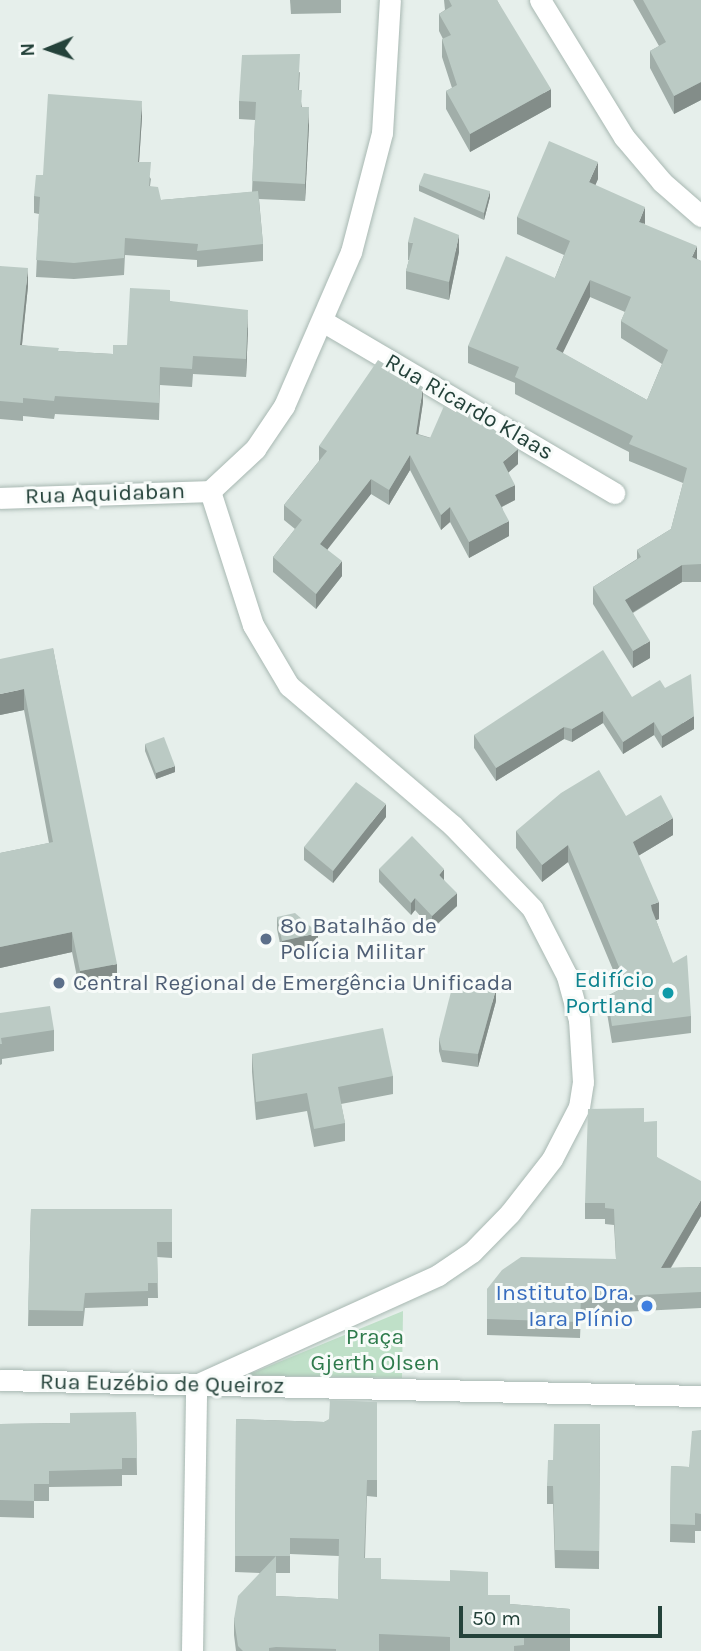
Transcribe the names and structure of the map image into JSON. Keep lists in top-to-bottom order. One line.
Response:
{"streets":{"street":["Rua Ricardo Klaas","Rua Aquidaban","Rua Euzébio de Queiroz"]},"parks":["Praça Gjerth Olsen"],"places":["8º Batalhão de Polícia Militar","Central Regional de Emergência Unificada","Edifício Portland","Instituto Dra. Iara Plínio"],"scale_bar":"50 m","north":"left"}
